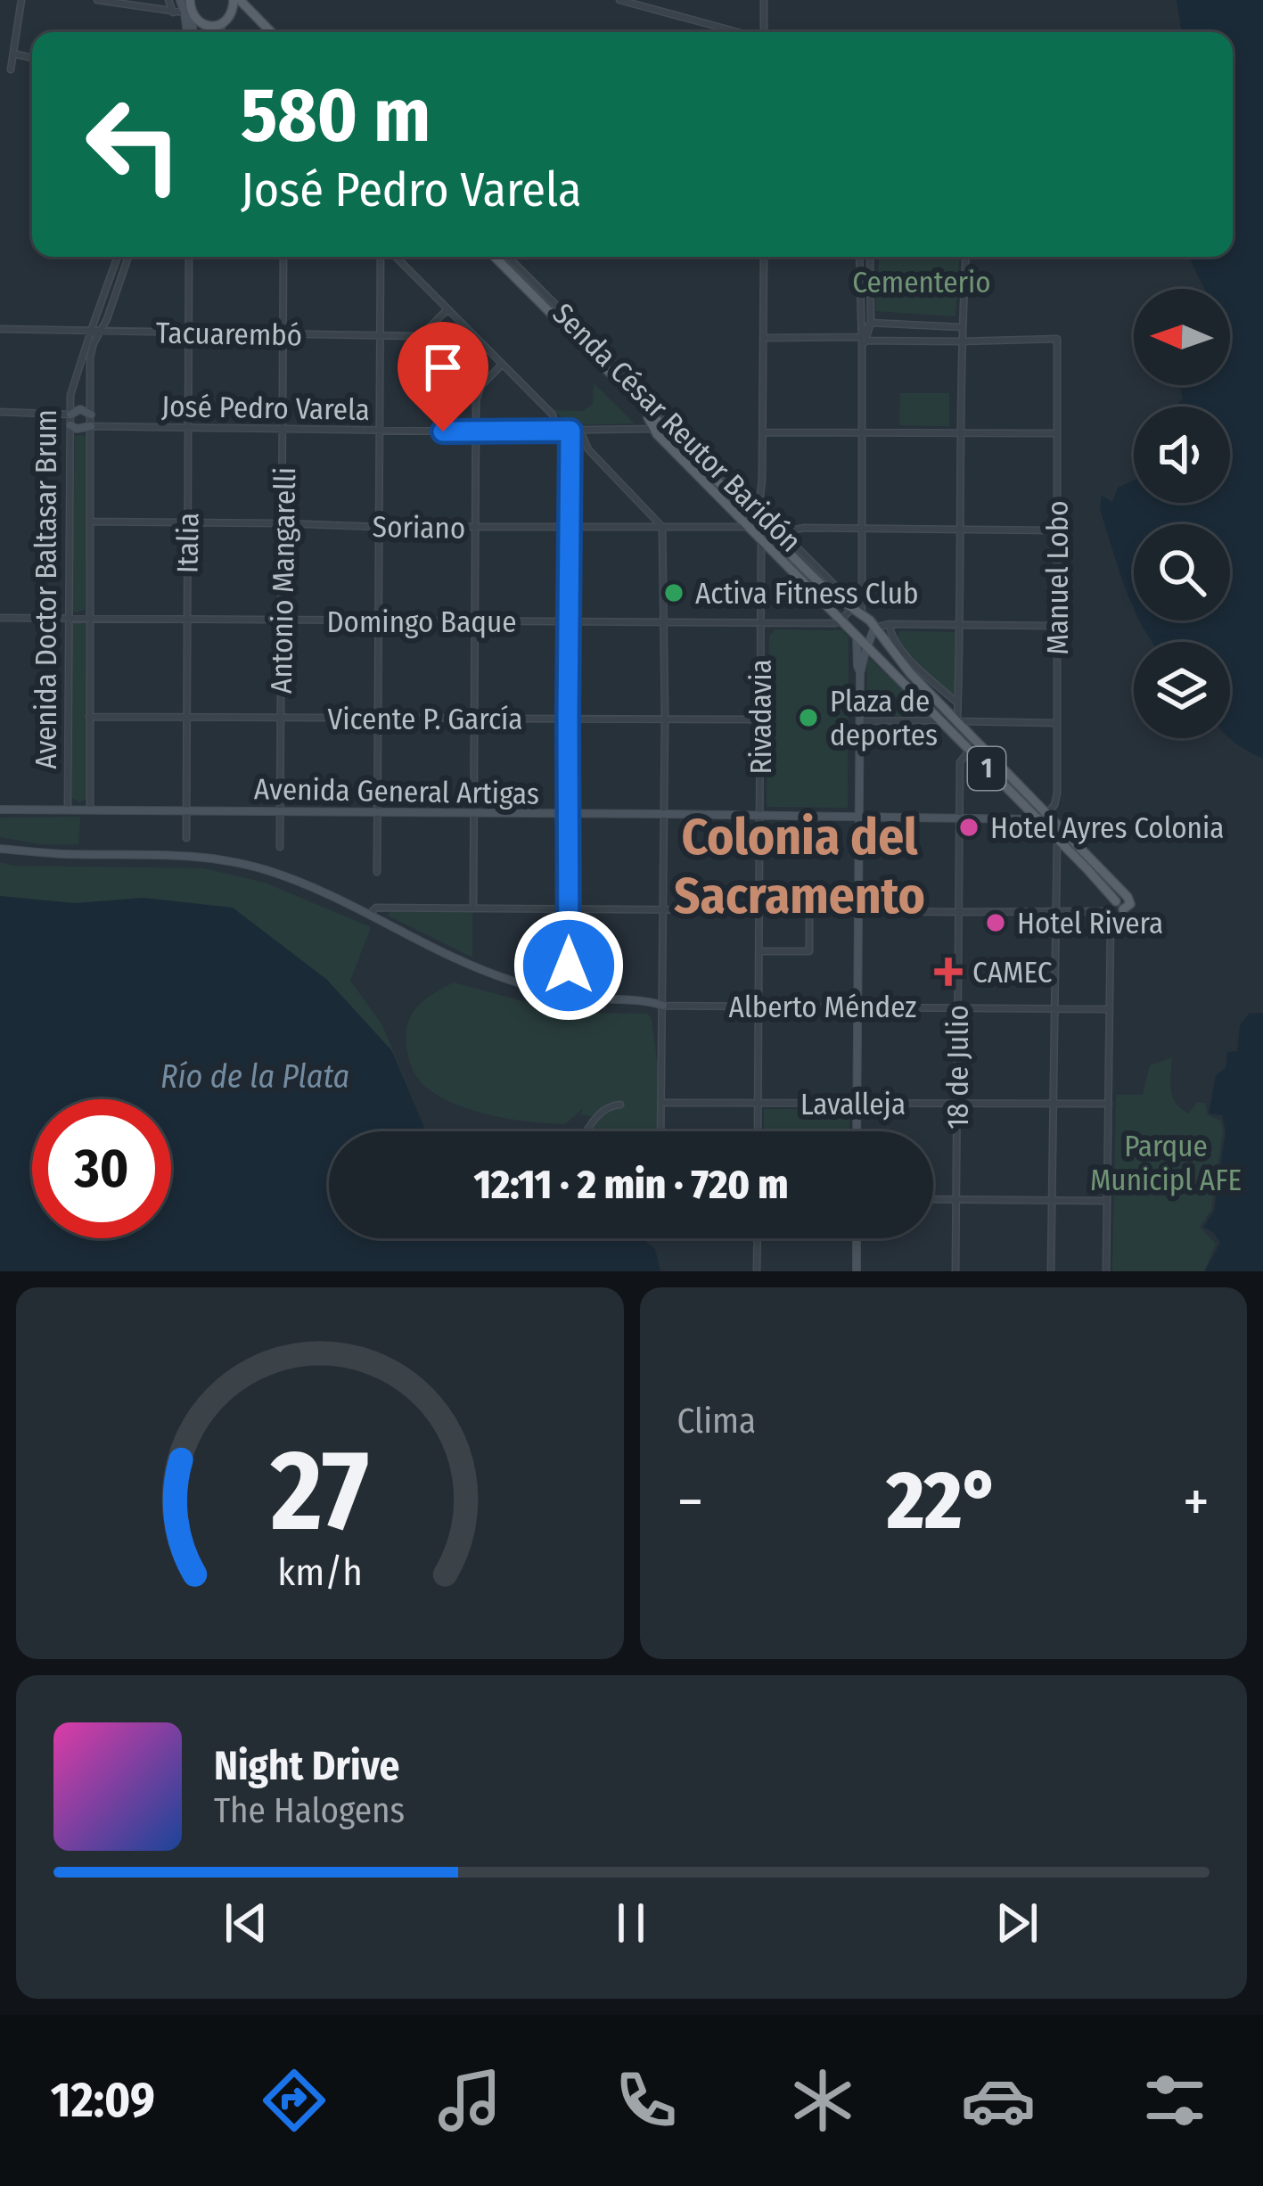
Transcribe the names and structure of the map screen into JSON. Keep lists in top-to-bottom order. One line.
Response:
{"streets":{"main road":["1"],"street":["Tacuarembó","José Pedro Varela","Senda César Reutor Baridón","Soriano","Italia","Manuel Lobo","Antonio Mangarelli","Avenida Doctor Baltasar Brum","Domingo Baque","Rivadavia","Vicente P. García","Avenida General Artigas","Alberto Méndez","18 de Julio","Lavalleja"]},"crossings":[["Tacuarembó","Italia"],["Tacuarembó","Antonio Mangarelli"],["Tacuarembó","Avenida Doctor Baltasar Brum"],["José Pedro Varela","Senda César Reutor Baridón"],["José Pedro Varela","Italia"],["José Pedro Varela","Antonio Mangarelli"],["José Pedro Varela","Avenida Doctor Baltasar Brum"],["José Pedro Varela","1"],["Senda César Reutor Baridón","1"],["Soriano","Italia"],["Soriano","Antonio Mangarelli"],["Soriano","Avenida Doctor Baltasar Brum"],["Soriano","1"],["Italia","Domingo Baque"],["Italia","Vicente P. García"],["Italia","Avenida General Artigas"],["Manuel Lobo","1"],["Manuel Lobo","Avenida General Artigas"],["Antonio Mangarelli","Domingo Baque"],["Antonio Mangarelli","Vicente P. García"],["Antonio Mangarelli","Avenida General Artigas"],["Avenida Doctor Baltasar Brum","Domingo Baque"],["Avenida Doctor Baltasar Brum","Vicente P. García"],["Avenida Doctor Baltasar Brum","Avenida General Artigas"],["Domingo Baque","Rivadavia"],["Domingo Baque","1"],["Rivadavia","Vicente P. García"],["Rivadavia","1"],["Rivadavia","Avenida General Artigas"],["Rivadavia","Alberto Méndez"],["Rivadavia","Lavalleja"],["1","Avenida General Artigas"],["1","18 de Julio"],["Avenida General Artigas","18 de Julio"],["Alberto Méndez","18 de Julio"],["18 de Julio","Lavalleja"]],"districts":["Colonia del Sacramento"],"water":["Río de la Plata"],"parks":["Cementerio","Parque Municipl AFE"],"places":{"other":["Activa Fitness Club","Plaza de deportes","Hotel Ayres Colonia","Hotel Rivera"],"health":["CAMEC"]},"north":"left","page":{"turn":["580 m","José Pedro Varela"],"limit":"30","trip":"12:11 · 2 min · 720 m","tile":"Clima","heat":["−","22°","+"],"song":["Night Drive","The Halogens"],"tabs":"12:09","gauge":["27","km/h"]}}
